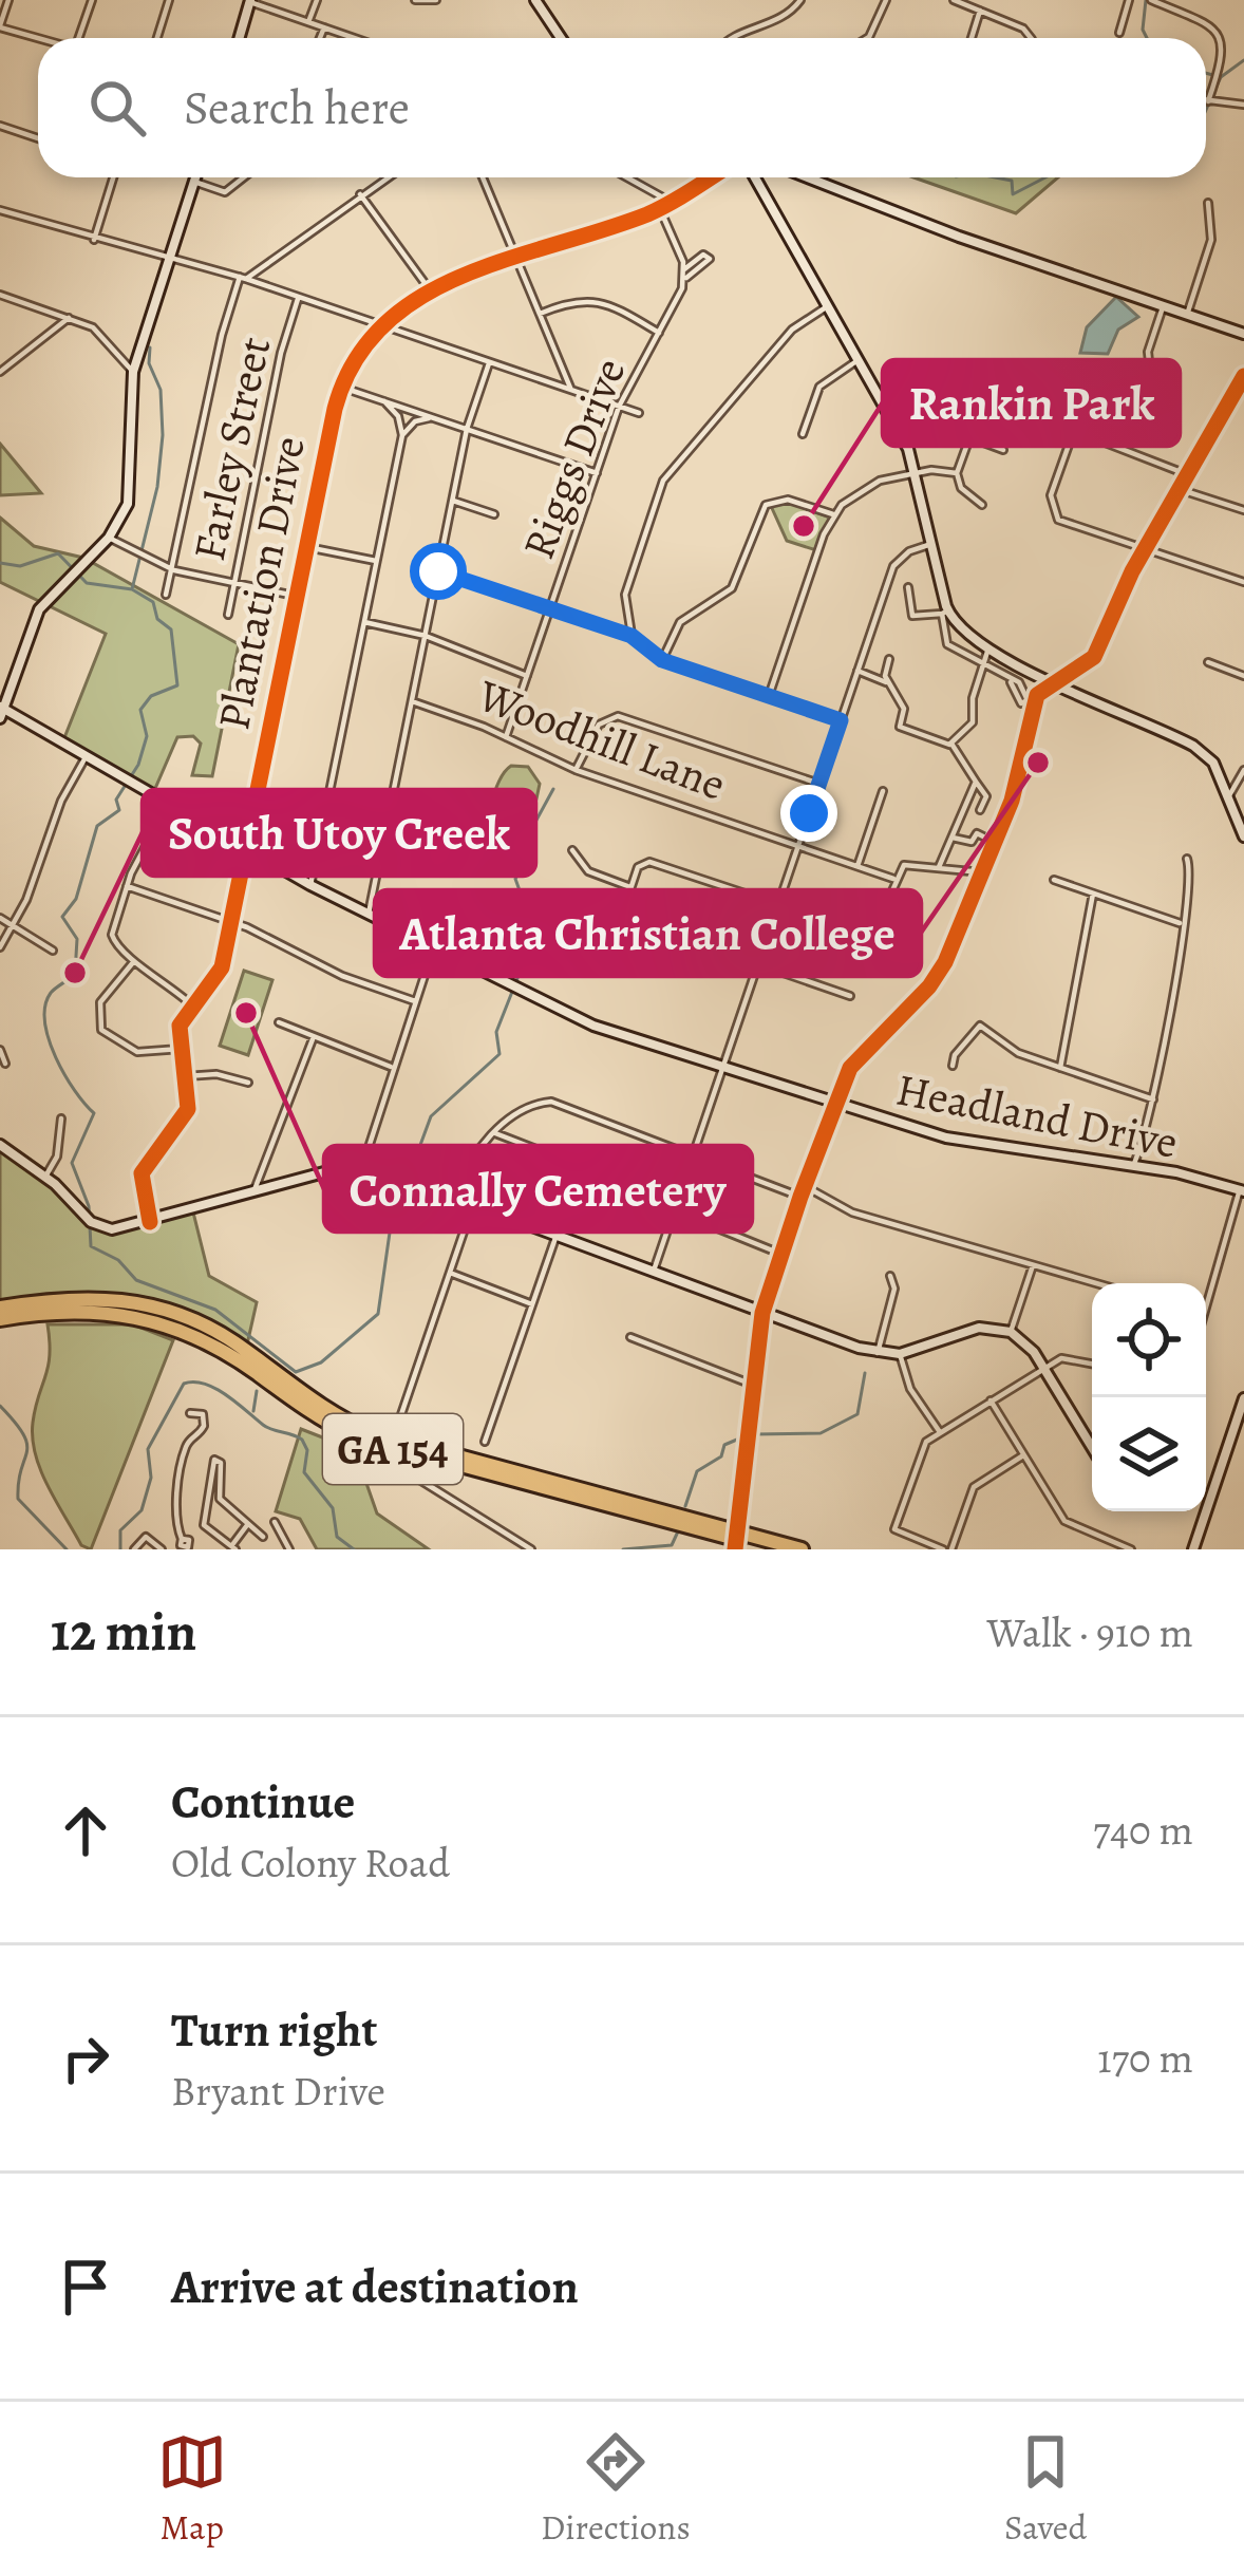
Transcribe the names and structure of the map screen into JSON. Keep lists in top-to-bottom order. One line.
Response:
{"streets":{"highway":["GA 154"],"street":["Farley Street","Riggs Drive","Plantation Drive","Woodhill Lane","Headland Drive"]},"crossings":[["Riggs Drive","Plantation Drive"],["Riggs Drive","Woodhill Lane"],["Plantation Drive","Headland Drive"]],"places":["Rankin Park","Atlanta Christian College","South Utoy Creek","Connally Cemetery"],"page":{"search":"Search here","heading":["12 min","Walk · 910 m"],"list":[["Continue","Old Colony Road","740 m"],["Turn right","Bryant Drive","170 m"],"Arrive at destination"],"nav":["Map","Directions","Saved"]}}
